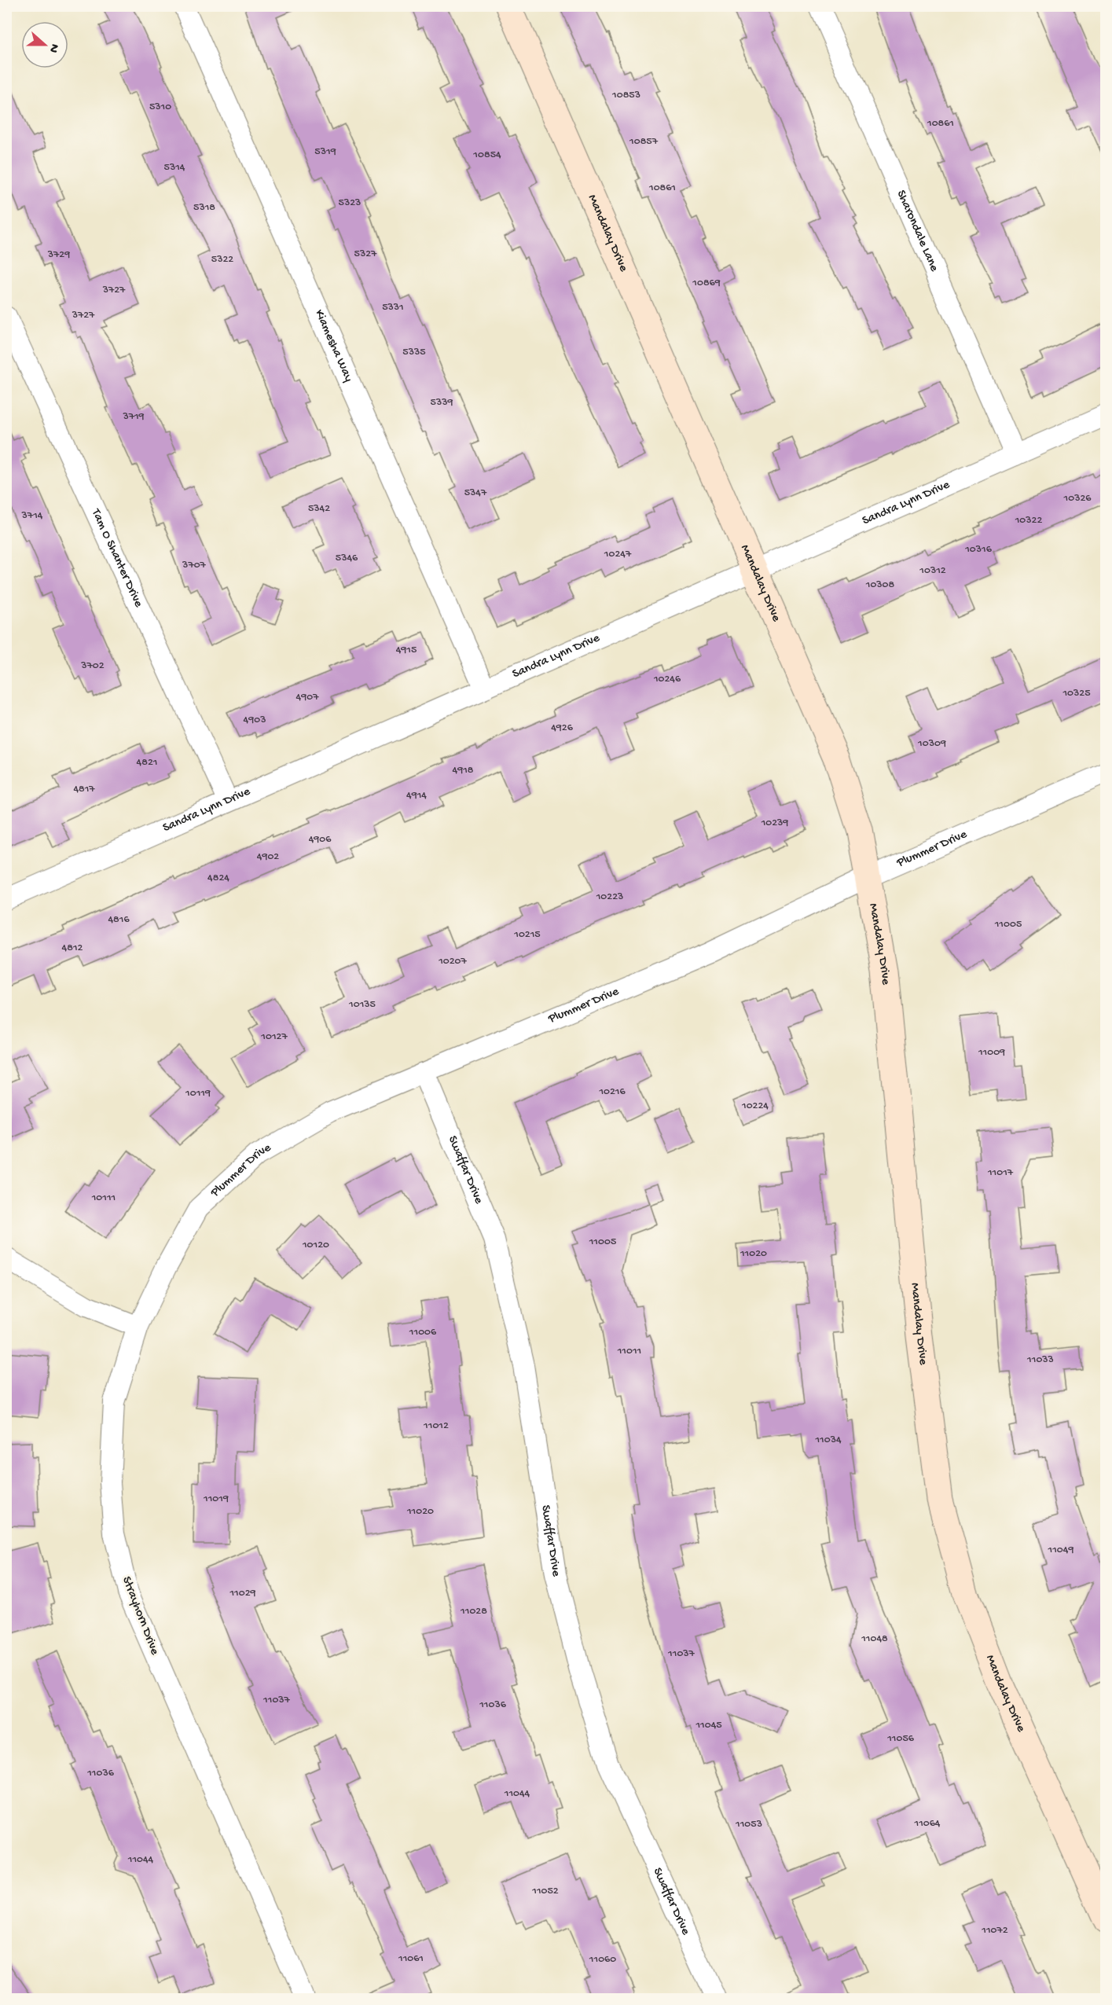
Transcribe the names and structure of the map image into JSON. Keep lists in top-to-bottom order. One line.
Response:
{"streets":{"street":["Sharondale Lane","Mandalay Drive","Kiamesha Way","Sandra Lynn Drive","Tam O Shanter Drive","Plummer Drive","Swaffar Drive","Strayhorn Drive"]},"crossings":[["Sharondale Lane","Sandra Lynn Drive"],["Mandalay Drive","Sandra Lynn Drive"],["Mandalay Drive","Plummer Drive"],["Kiamesha Way","Sandra Lynn Drive"],["Sandra Lynn Drive","Tam O Shanter Drive"],["Plummer Drive","Swaffar Drive"],["Plummer Drive","Strayhorn Drive"]],"house_numbers":["10853","5310","10861","10857","5319","10854","5314","10861","5323","5318","5327","3729","5322","10869","3727","5331","3727","5335","5339","3719","5347","10326","5342","3714","10322","10316","10247","5346","3707","10312","10308","4915","3702","10246","10325","4907","4903","4926","10309","4821","4918","4817","4914","10239","4906","4902","4824","10223","4816","11005","10215","4812","10207","10135","10127","11009","10216","10119","10224","11017","10111","11005","10120","11020","11006","11011","11033","11012","11034","11019","11020","11049","11029","11028","11048","11037","11037","11036","11045","11056","11036","11044","11064","11053","11044","11052","11072","11061","11060"],"north":"right"}
